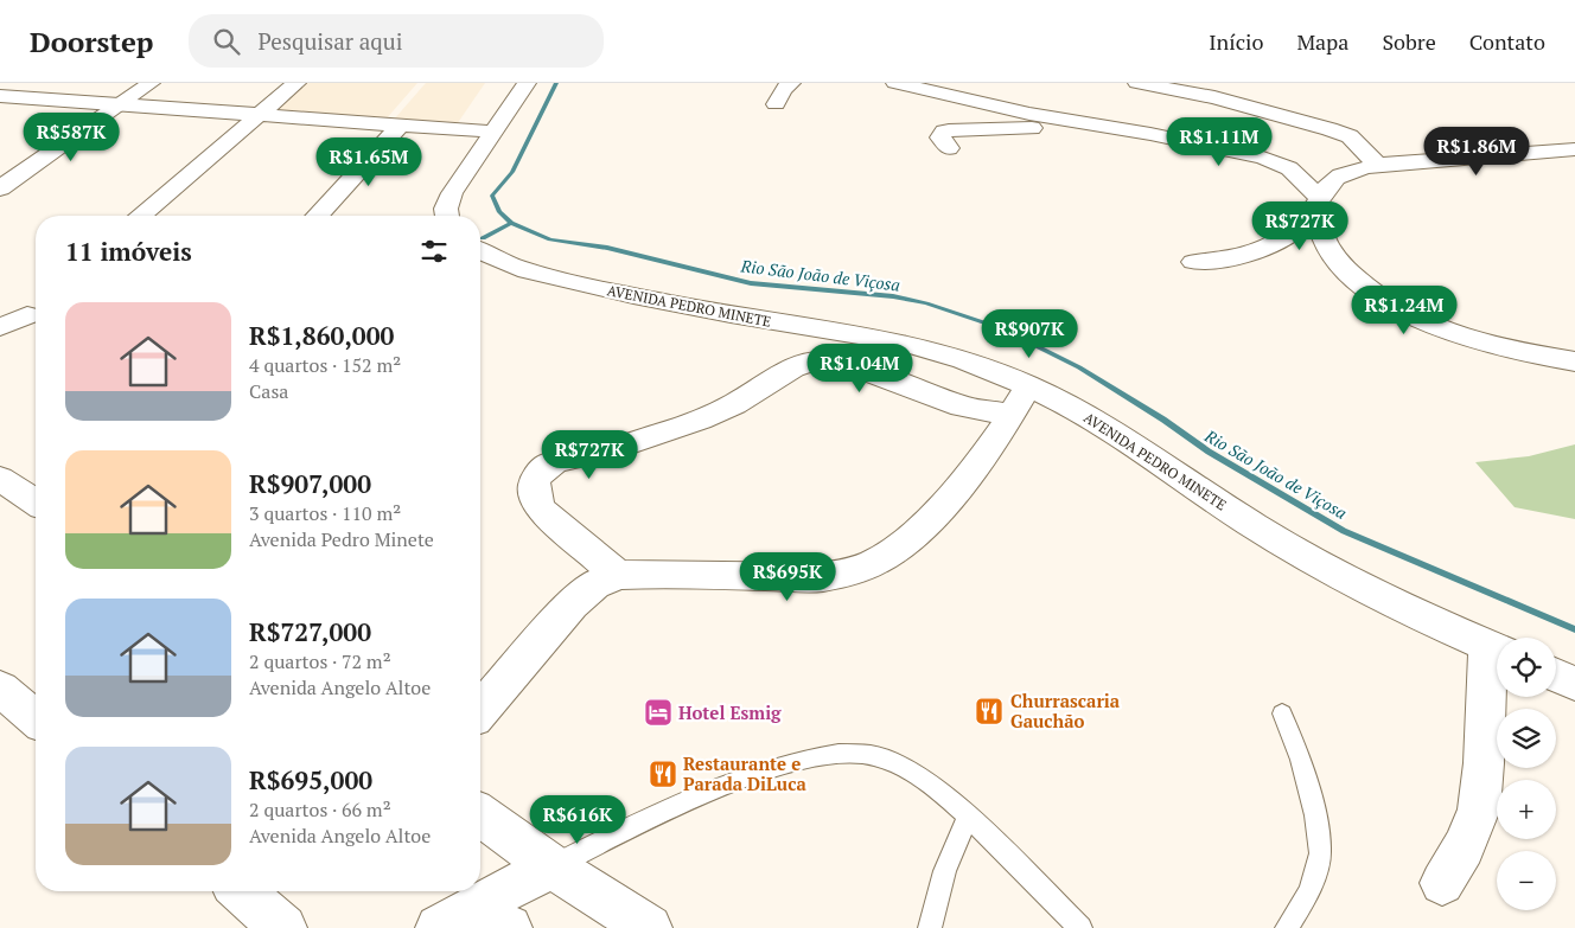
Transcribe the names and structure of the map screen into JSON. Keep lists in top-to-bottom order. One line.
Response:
{"streets":{"main road":["AVENIDA PEDRO MINETE"]},"water":["Rio São João de Viçosa"],"places":{"restaurant":["Churrascaria Gauchão","Restaurante e Parada DiLuca"],"hotel":["Hotel Esmig"]},"page":{"header":"Doorstep","search":"Pesquisar aqui","nav":["Início","Mapa","Sobre","Contato"],"price":["R$587K","R$1.11M","R$1.86M","R$1.65M","R$727K","R$1.24M","R$907K","R$1.04M","R$727K","R$695K","R$616K"],"heading":"11 imóveis","list":[{"name":"R$1,860,000","note":"4 quartos · 152 m² · Casa"},{"name":"R$907,000","note":"3 quartos · 110 m² · Avenida Pedro Minete"},{"name":"R$727,000","note":"2 quartos · 72 m² · Avenida Angelo Altoe"},{"name":"R$695,000","note":"2 quartos · 66 m² · Avenida Angelo Altoe"}],"map_buttons":["+","−"]}}
